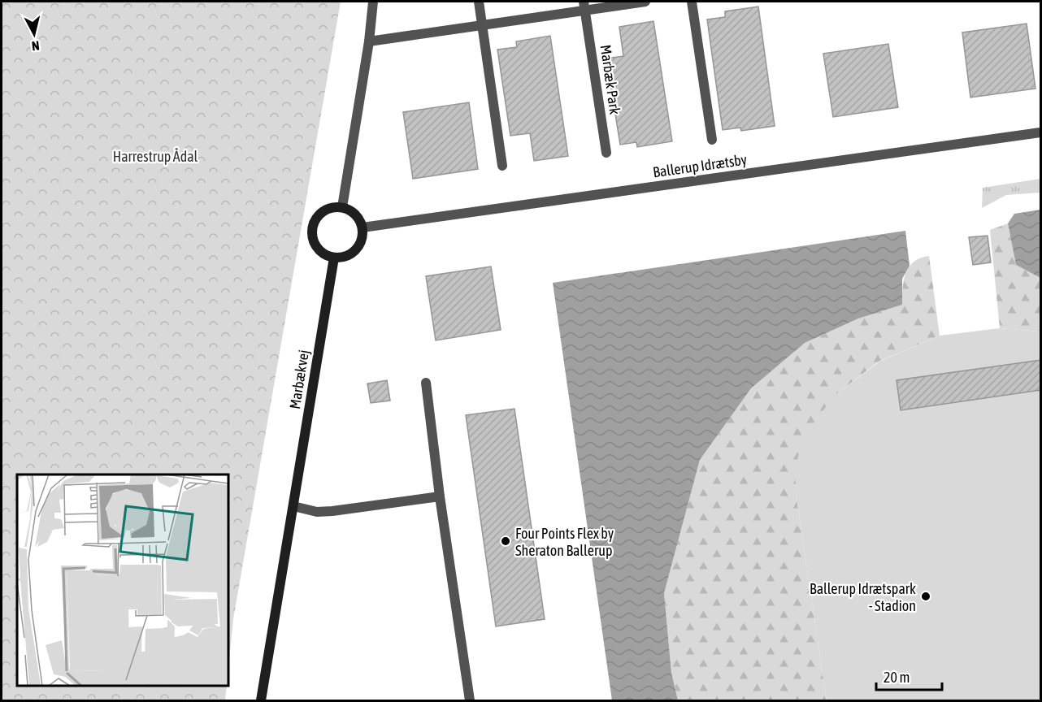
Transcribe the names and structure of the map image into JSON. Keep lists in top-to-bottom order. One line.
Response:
{"streets":{"street":["Marbæk Park","Ballerup Idrætsby","Marbækvej"]},"crossings":[["Ballerup Idrætsby","Marbækvej"]],"parks":["Harrestrup Ådal"],"places":["Four Points Flex by Sheraton Ballerup","Ballerup Idrætspark - Stadion"],"scale_bar":"20 m","north":"bottom"}
